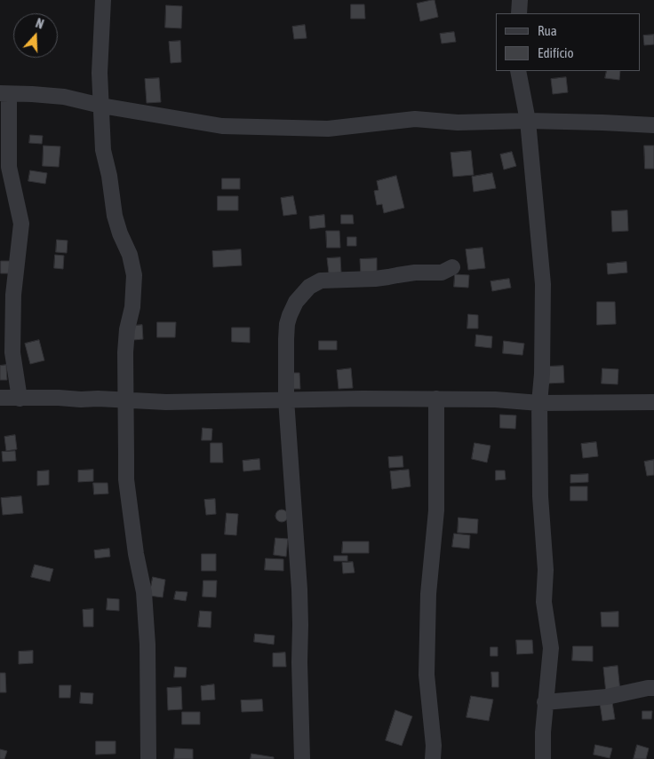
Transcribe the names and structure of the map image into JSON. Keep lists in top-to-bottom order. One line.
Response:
{"legend":["Rua","Edifício"],"north":"top"}
